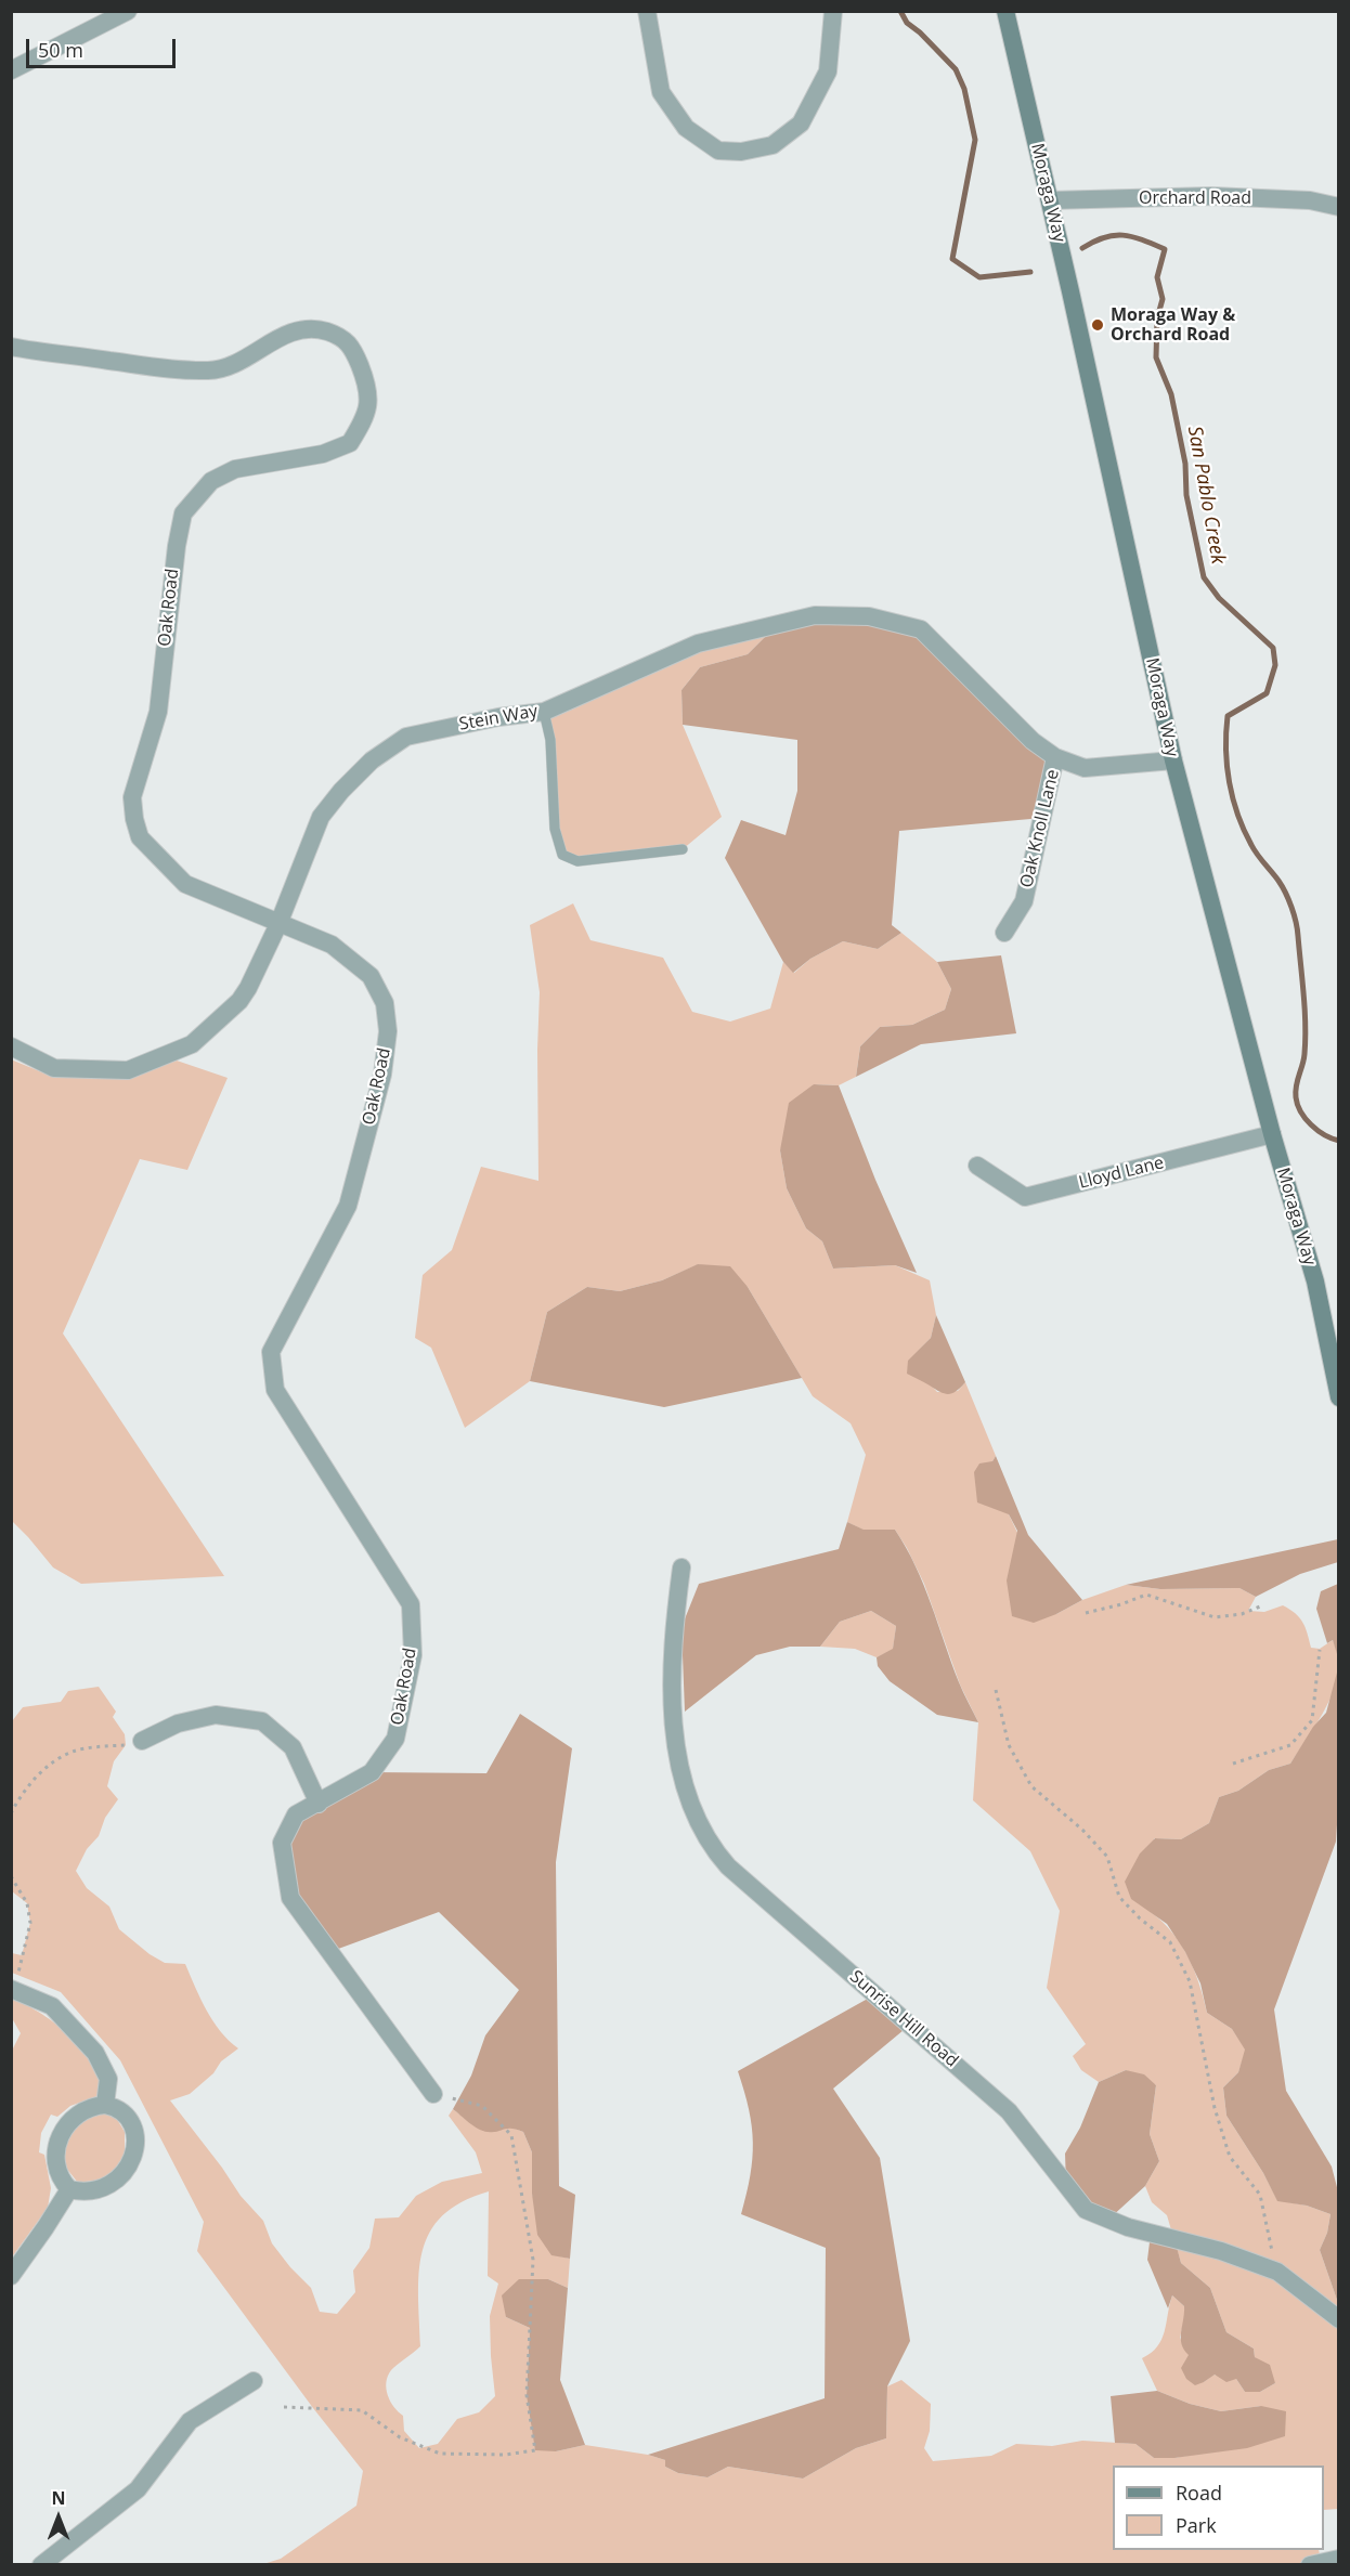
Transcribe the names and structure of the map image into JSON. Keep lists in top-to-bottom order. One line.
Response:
{"streets":{"main road":["Moraga Way"],"street":["Orchard Road","Oak Road","Stein Way","Oak Knoll Lane","Lloyd Lane","Sunrise Hill Road"]},"crossings":[["Moraga Way","Orchard Road"],["Moraga Way","Stein Way"],["Moraga Way","Lloyd Lane"],["Oak Road","Stein Way"],["Stein Way","Oak Knoll Lane"]],"water":["San Pablo Creek"],"places":["Moraga Way & Orchard Road"],"legend":["Road","Park"],"scale_bar":"50 m","north":"top"}
